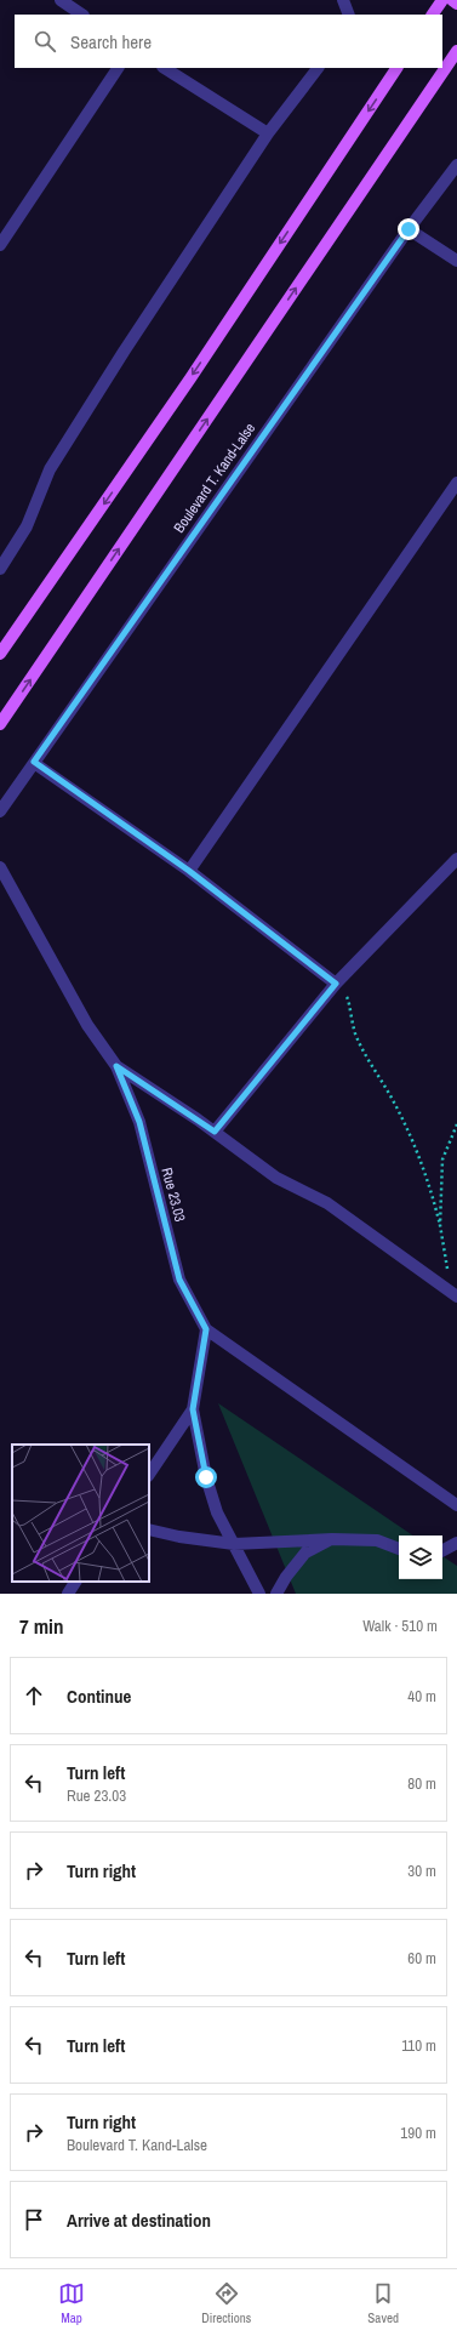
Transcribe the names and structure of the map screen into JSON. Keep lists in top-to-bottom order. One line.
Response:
{"streets":{"street":["Boulevard T. Kand-Lalse","Rue 23.03"]},"page":{"search":"Search here","heading":["7 min","Walk · 510 m"],"list":[["Continue","40 m"],["Turn left","Rue 23.03","80 m"],["Turn right","30 m"],["Turn left","60 m"],["Turn left","110 m"],["Turn right","Boulevard T. Kand-Lalse","190 m"],"Arrive at destination"],"nav":["Map","Directions","Saved"]}}
